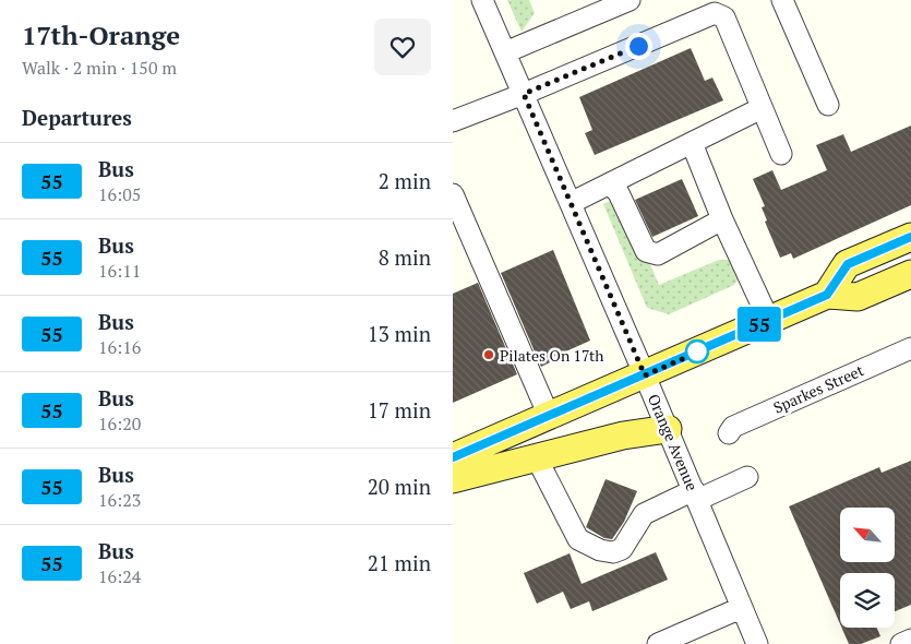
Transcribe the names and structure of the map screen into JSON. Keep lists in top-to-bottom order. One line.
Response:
{"streets":{"street":["Sparkes Street","Orange Avenue"]},"places":["Pilates On 17th"],"lines":["bus line 55"],"north":"top left","page":{"heading":[["17th-Orange","Walk · 2 min · 150 m"],"Departures"],"on_map":"55","list":[{"mark":"55","name":"Bus","note":"16:05","value":"2 min"},{"mark":"55","name":"Bus","note":"16:11","value":"8 min"},{"mark":"55","name":"Bus","note":"16:16","value":"13 min"},{"mark":"55","name":"Bus","note":"16:20","value":"17 min"},{"mark":"55","name":"Bus","note":"16:23","value":"20 min"},{"mark":"55","name":"Bus","note":"16:24","value":"21 min"}]}}
